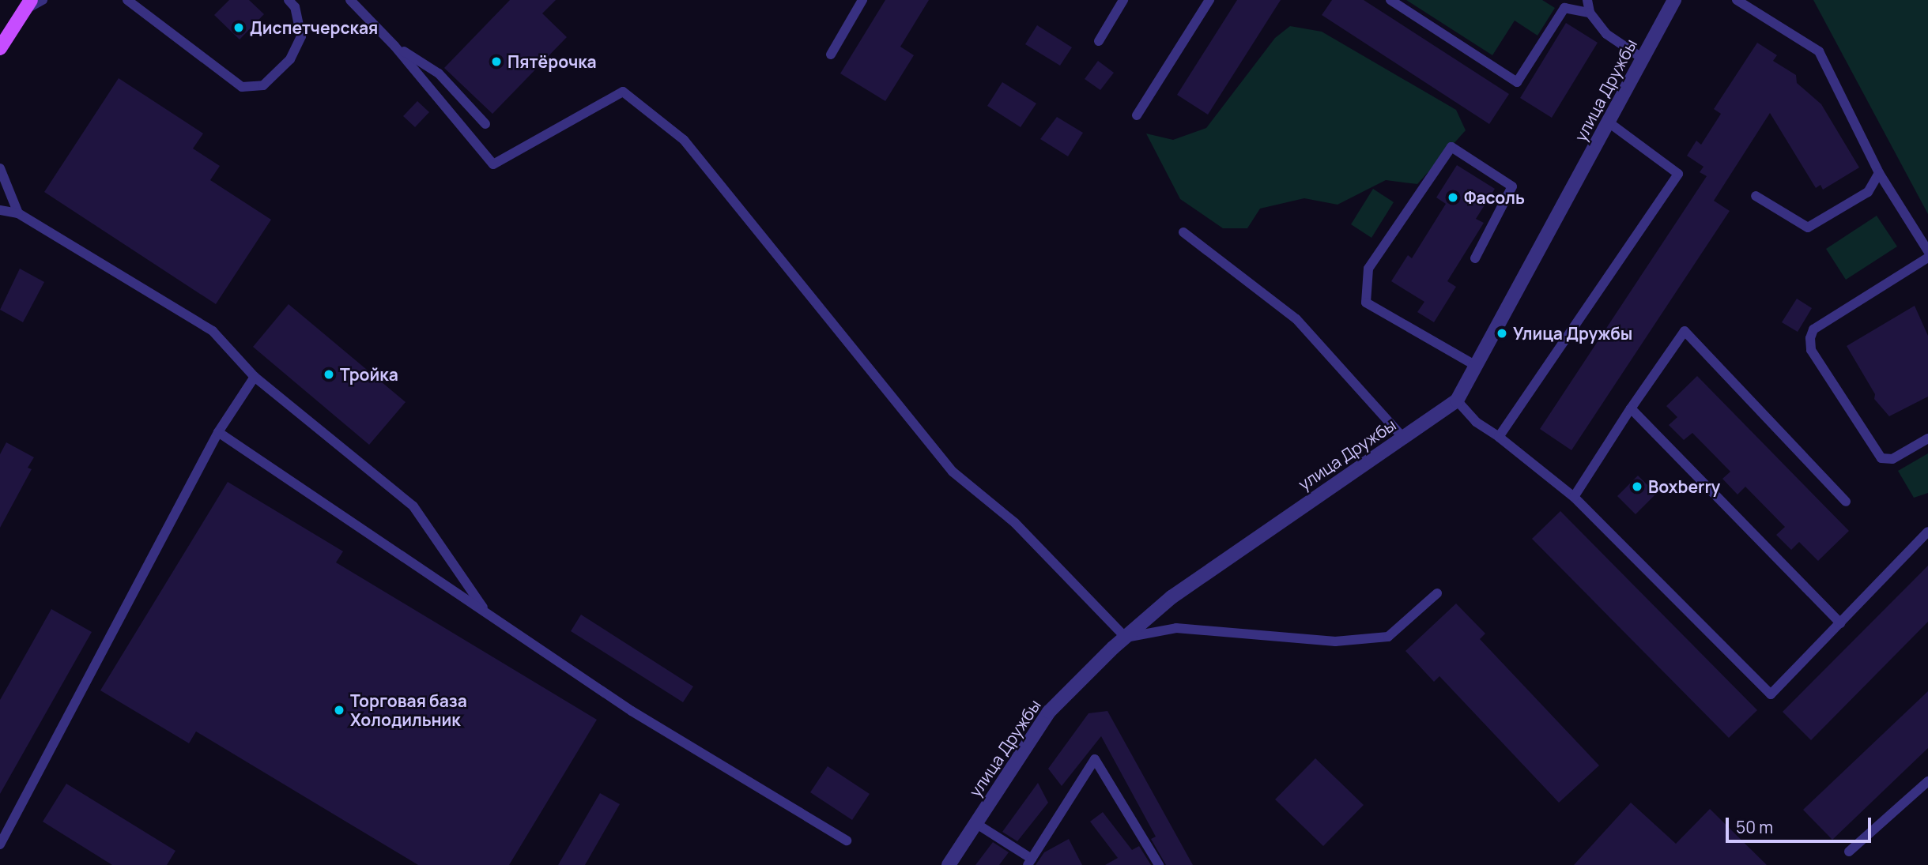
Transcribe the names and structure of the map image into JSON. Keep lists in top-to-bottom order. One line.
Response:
{"streets":{"street":["улица Дружбы"]},"places":["Диспетчерская","Пятёрочка","Фасоль","Улица Дружбы","Тройка","Boxberry","Торговая база Холодильник"],"scale_bar":"50 m"}
